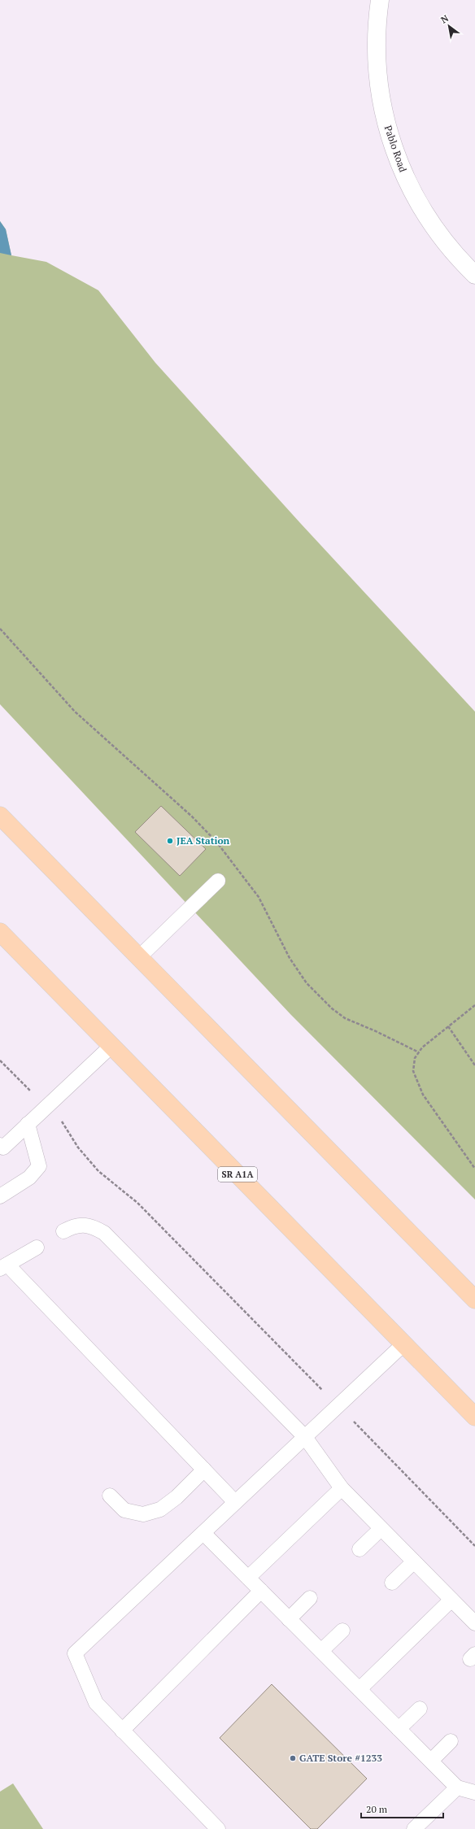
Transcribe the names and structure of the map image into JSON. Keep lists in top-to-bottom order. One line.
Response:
{"streets":{"main road":["SR A1A"],"street":["Pablo Road"]},"places":["JEA Station","GATE Store #1233"],"scale_bar":"20 m","north":"top left"}
